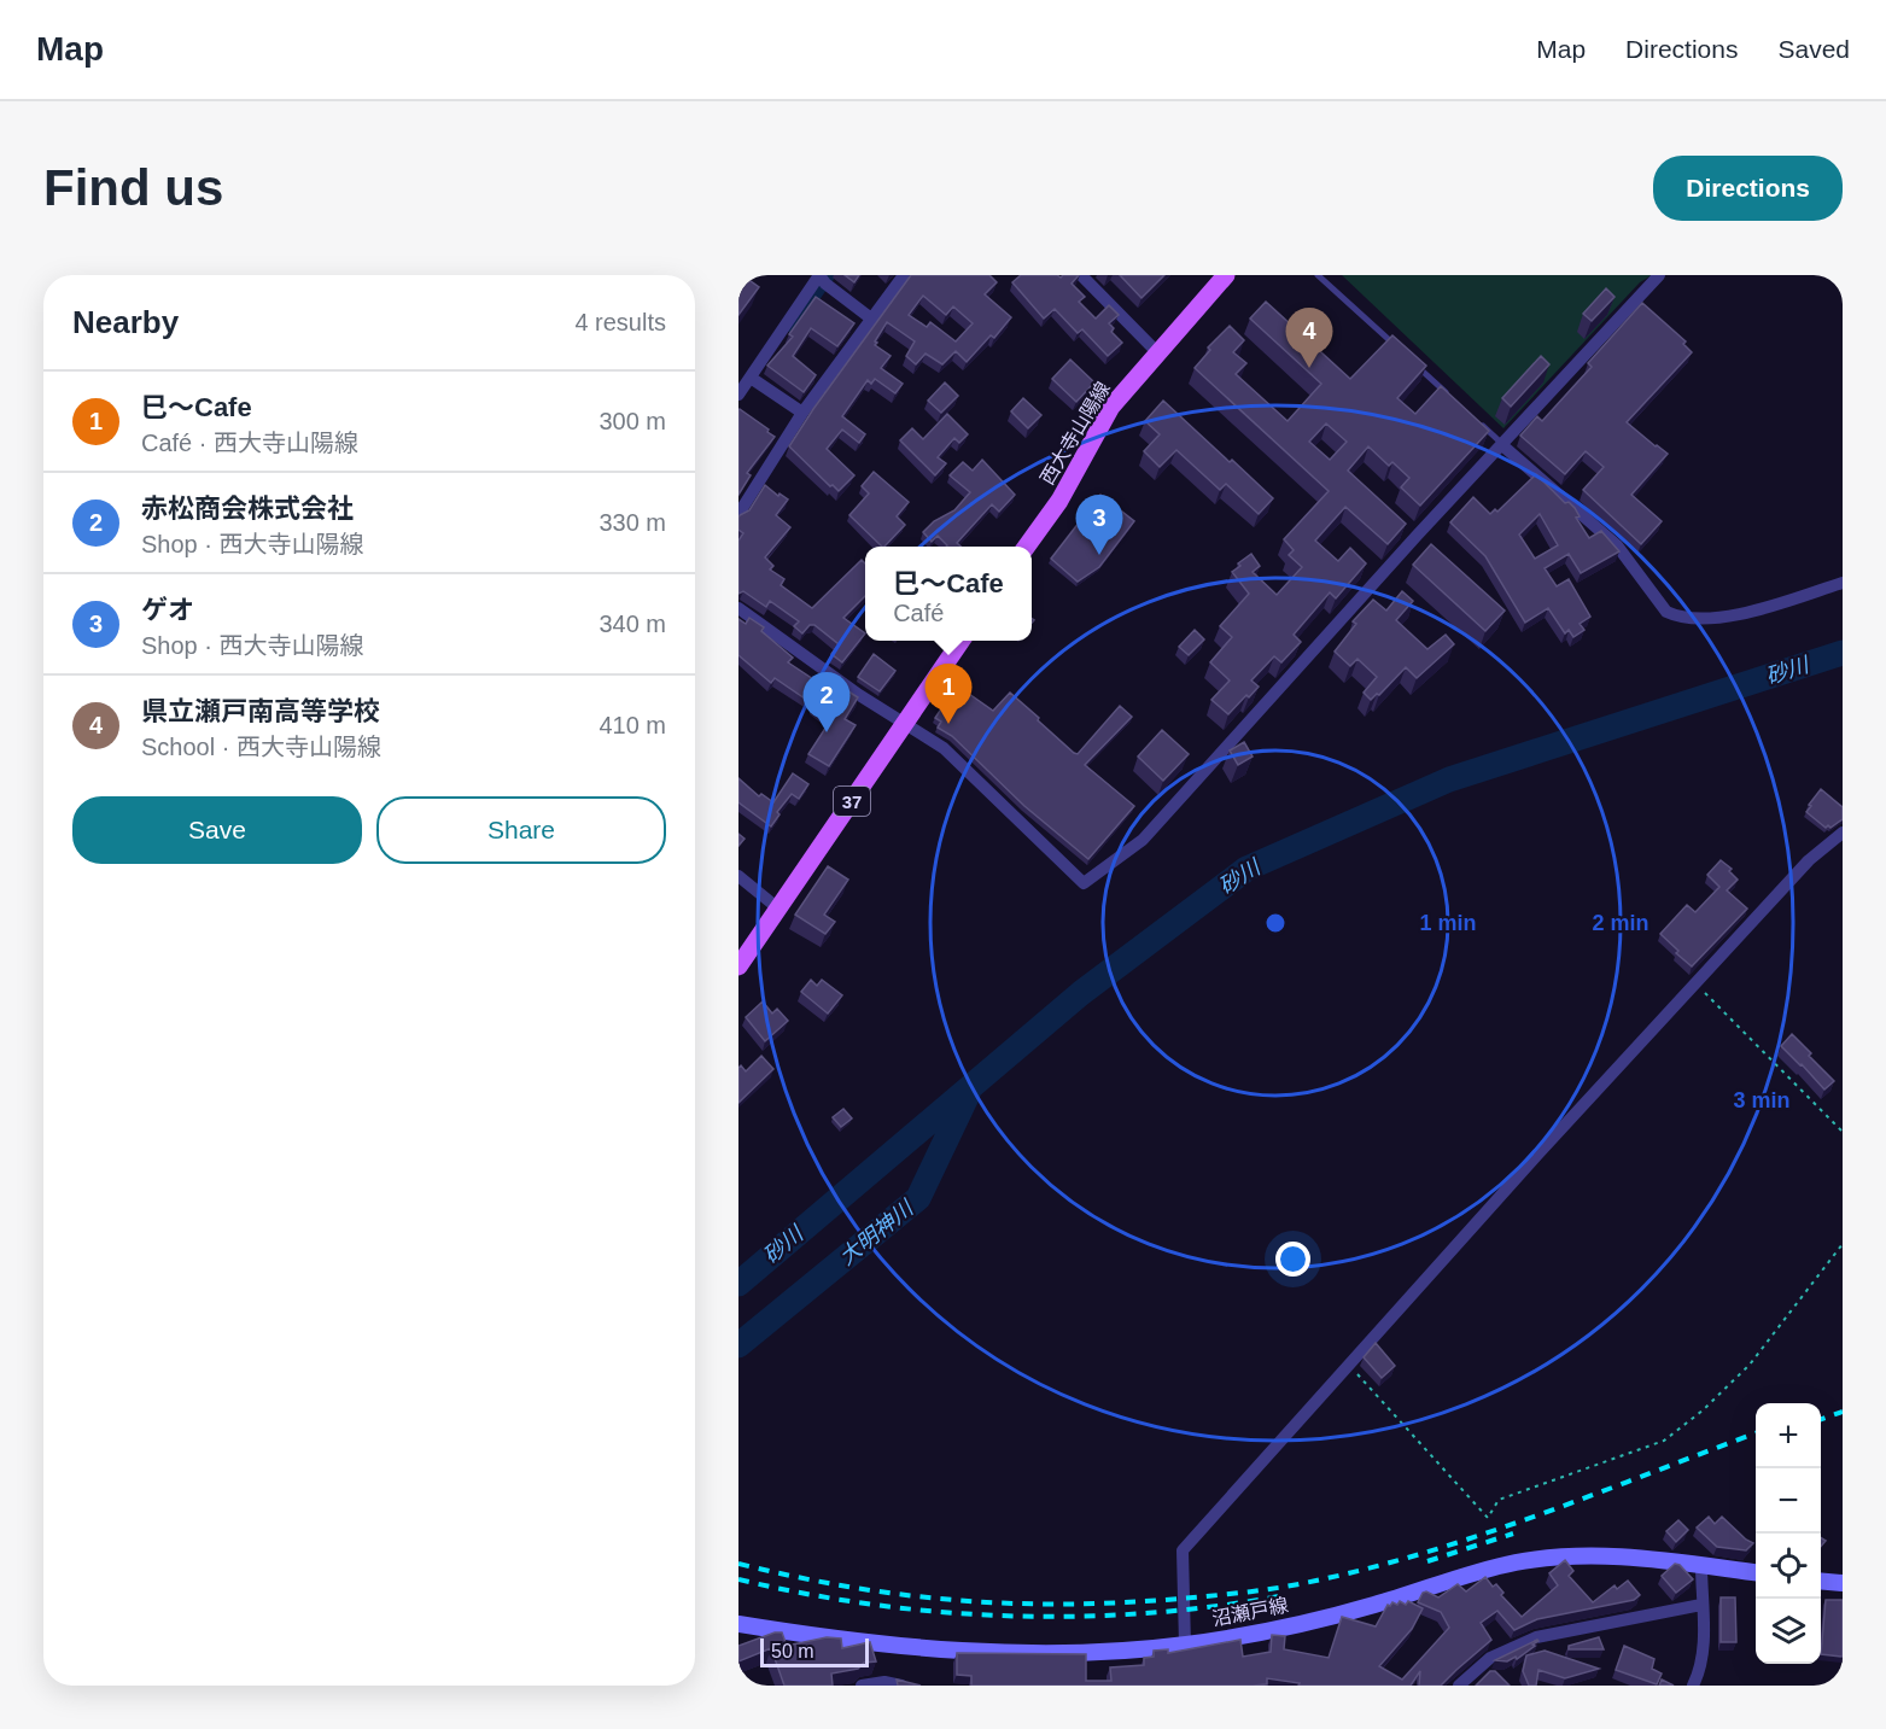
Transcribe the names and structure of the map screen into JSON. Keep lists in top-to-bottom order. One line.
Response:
{"streets":{"main road":["西大寺山陽線","37","沼瀬戸線"]},"water":["砂川","大明神川"],"scale_bar":"50 m","page":{"header":"Map","nav":["Map","Directions","Saved"],"buttons":["Directions",["Save","Share"]],"title":"Find us","heading":["Nearby","4 results"],"pins":["4","3","1","2"],"list":[{"mark":"1","name":"巳～Cafe","note":"Café · 西大寺山陽線","value":"300 m"},{"mark":"2","name":"赤松商会株式会社","note":"Shop · 西大寺山陽線","value":"330 m"},{"mark":"3","name":"ゲオ","note":"Shop · 西大寺山陽線","value":"340 m"},{"mark":"4","name":"県立瀬戸南高等学校","note":"School · 西大寺山陽線","value":"410 m"}],"popup":["巳～Cafe","Café"],"map_buttons":["+","−"],"scale":"50 m"},"rings":["1 min","2 min","3 min"]}
